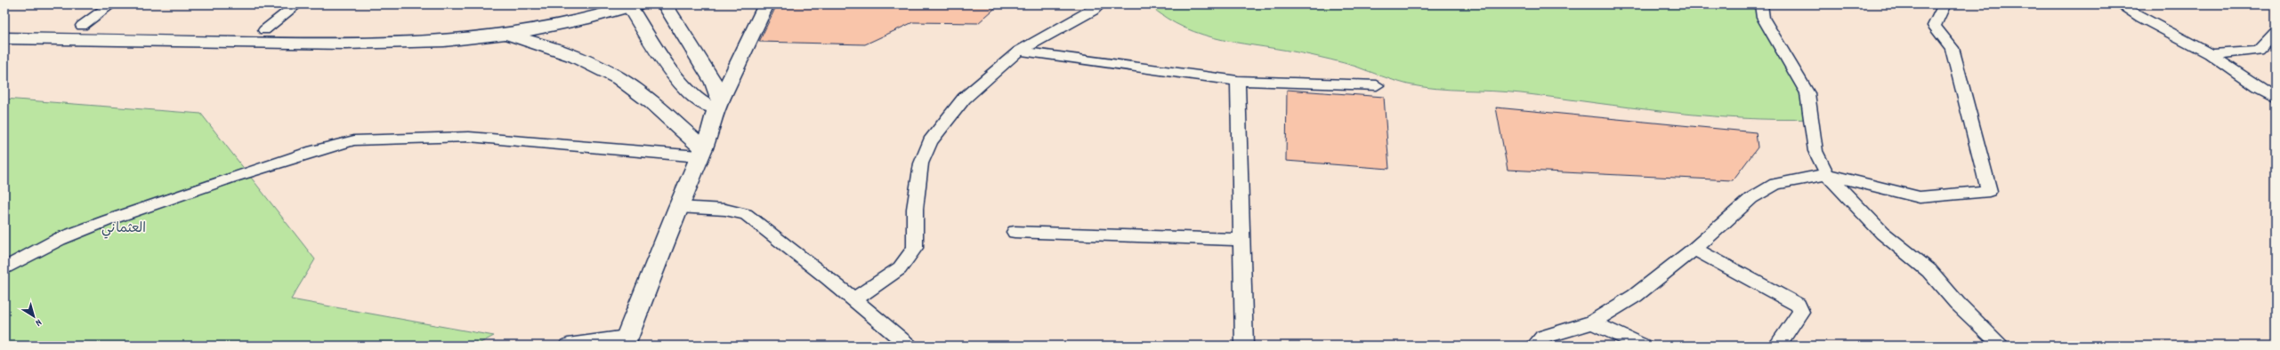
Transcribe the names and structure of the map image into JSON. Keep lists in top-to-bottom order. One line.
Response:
{"parks":["العثماني"],"north":"bottom right"}
